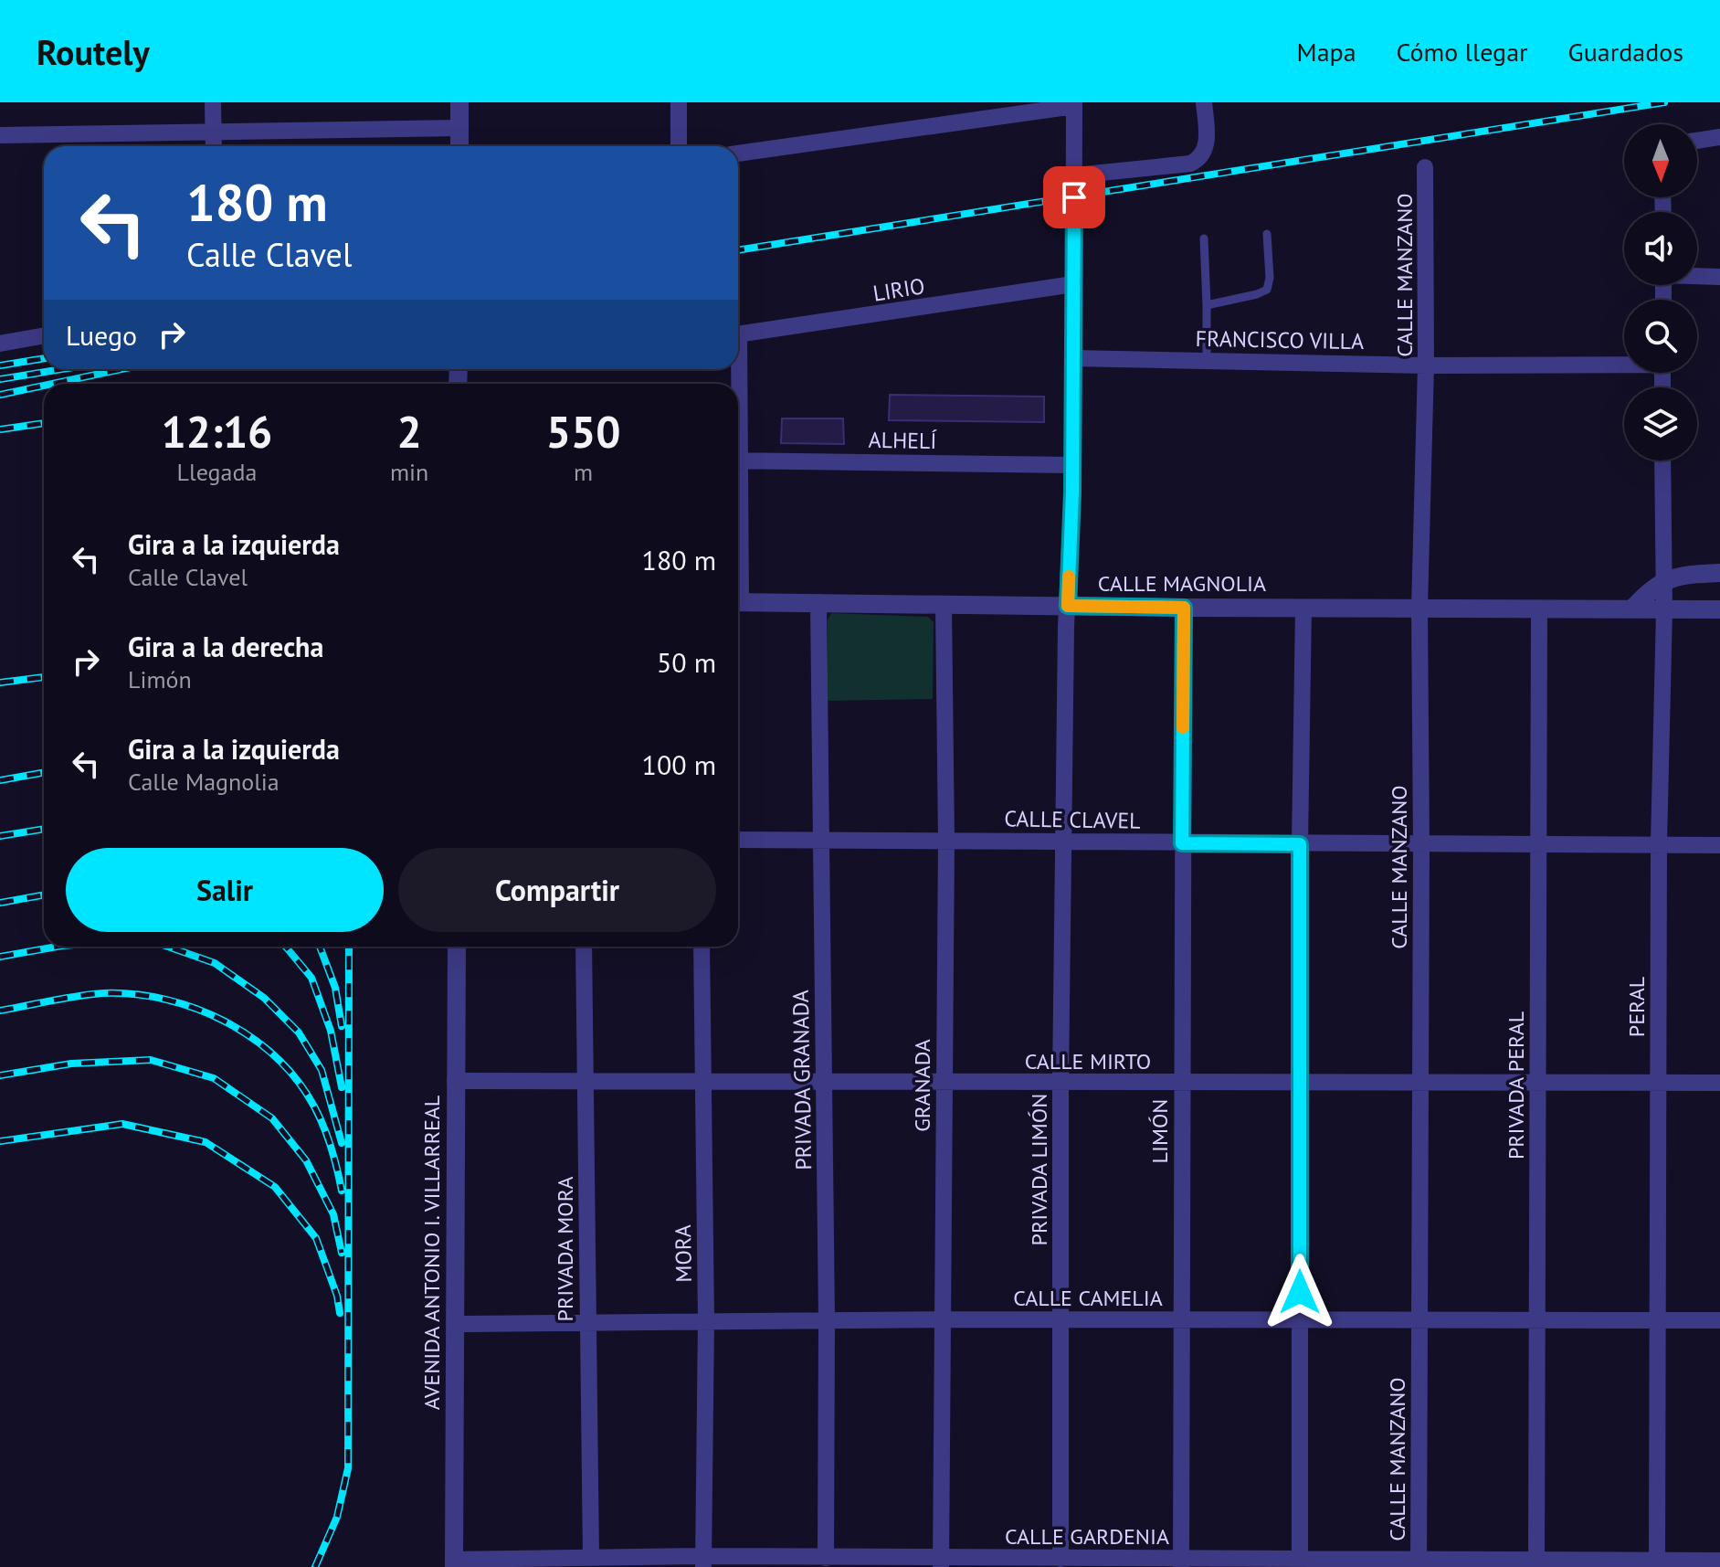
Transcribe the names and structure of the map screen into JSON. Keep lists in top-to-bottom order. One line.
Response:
{"streets":{"street":["CALLE MANZANO","LIRIO","FRANCISCO VILLA","ALHELÍ","CALLE MAGNOLIA","CALLE CLAVEL","PERAL","CALLE MIRTO","PRIVADA GRANADA","GRANADA","PRIVADA PERAL","LIMÓN","PRIVADA LIMÓN","PRIVADA MORA","AVENIDA ANTONIO I. VILLARREAL","MORA","CALLE CAMELIA","CALLE GARDENIA"]},"crossings":[["CALLE MANZANO","FRANCISCO VILLA"],["CALLE MANZANO","CALLE MAGNOLIA"],["CALLE MANZANO","CALLE CLAVEL"],["CALLE MANZANO","CALLE MIRTO"],["CALLE MANZANO","CALLE CAMELIA"],["CALLE MANZANO","CALLE GARDENIA"],["LIRIO","PRIVADA LIMÓN"],["FRANCISCO VILLA","PRIVADA LIMÓN"],["ALHELÍ","PRIVADA LIMÓN"],["CALLE MAGNOLIA","PERAL"],["CALLE MAGNOLIA","PRIVADA GRANADA"],["CALLE MAGNOLIA","GRANADA"],["CALLE MAGNOLIA","PRIVADA PERAL"],["CALLE MAGNOLIA","LIMÓN"],["CALLE MAGNOLIA","PRIVADA LIMÓN"],["CALLE CLAVEL","PERAL"],["CALLE CLAVEL","PRIVADA GRANADA"],["CALLE CLAVEL","GRANADA"],["CALLE CLAVEL","PRIVADA PERAL"],["CALLE CLAVEL","LIMÓN"],["CALLE CLAVEL","PRIVADA LIMÓN"],["PERAL","CALLE MIRTO"],["PERAL","CALLE CAMELIA"],["PERAL","CALLE GARDENIA"],["CALLE MIRTO","PRIVADA GRANADA"],["CALLE MIRTO","GRANADA"],["CALLE MIRTO","PRIVADA PERAL"],["CALLE MIRTO","LIMÓN"],["CALLE MIRTO","PRIVADA LIMÓN"],["CALLE MIRTO","PRIVADA MORA"],["CALLE MIRTO","AVENIDA ANTONIO I. VILLARREAL"],["CALLE MIRTO","MORA"],["PRIVADA GRANADA","CALLE CAMELIA"],["PRIVADA GRANADA","CALLE GARDENIA"],["GRANADA","CALLE CAMELIA"],["GRANADA","CALLE GARDENIA"],["PRIVADA PERAL","CALLE CAMELIA"],["PRIVADA PERAL","CALLE GARDENIA"],["LIMÓN","CALLE CAMELIA"],["LIMÓN","CALLE GARDENIA"],["PRIVADA LIMÓN","CALLE CAMELIA"],["PRIVADA LIMÓN","CALLE GARDENIA"],["PRIVADA MORA","CALLE CAMELIA"],["PRIVADA MORA","CALLE GARDENIA"],["AVENIDA ANTONIO I. VILLARREAL","CALLE CAMELIA"],["AVENIDA ANTONIO I. VILLARREAL","CALLE GARDENIA"],["MORA","CALLE CAMELIA"],["MORA","CALLE GARDENIA"]],"north":"bottom","page":{"header":"Routely","nav":["Mapa","Cómo llegar","Guardados"],"turn":["180 m","Calle Clavel"],"then":"Luego","eta":["12:16","Llegada","2","min","550","m"],"list":[{"name":"Gira a la izquierda","note":"Calle Clavel","value":"180 m"},{"name":"Gira a la derecha","note":"Limón","value":"50 m"},{"name":"Gira a la izquierda","note":"Calle Magnolia","value":"100 m"}],"buttons":["Salir","Compartir"]}}
